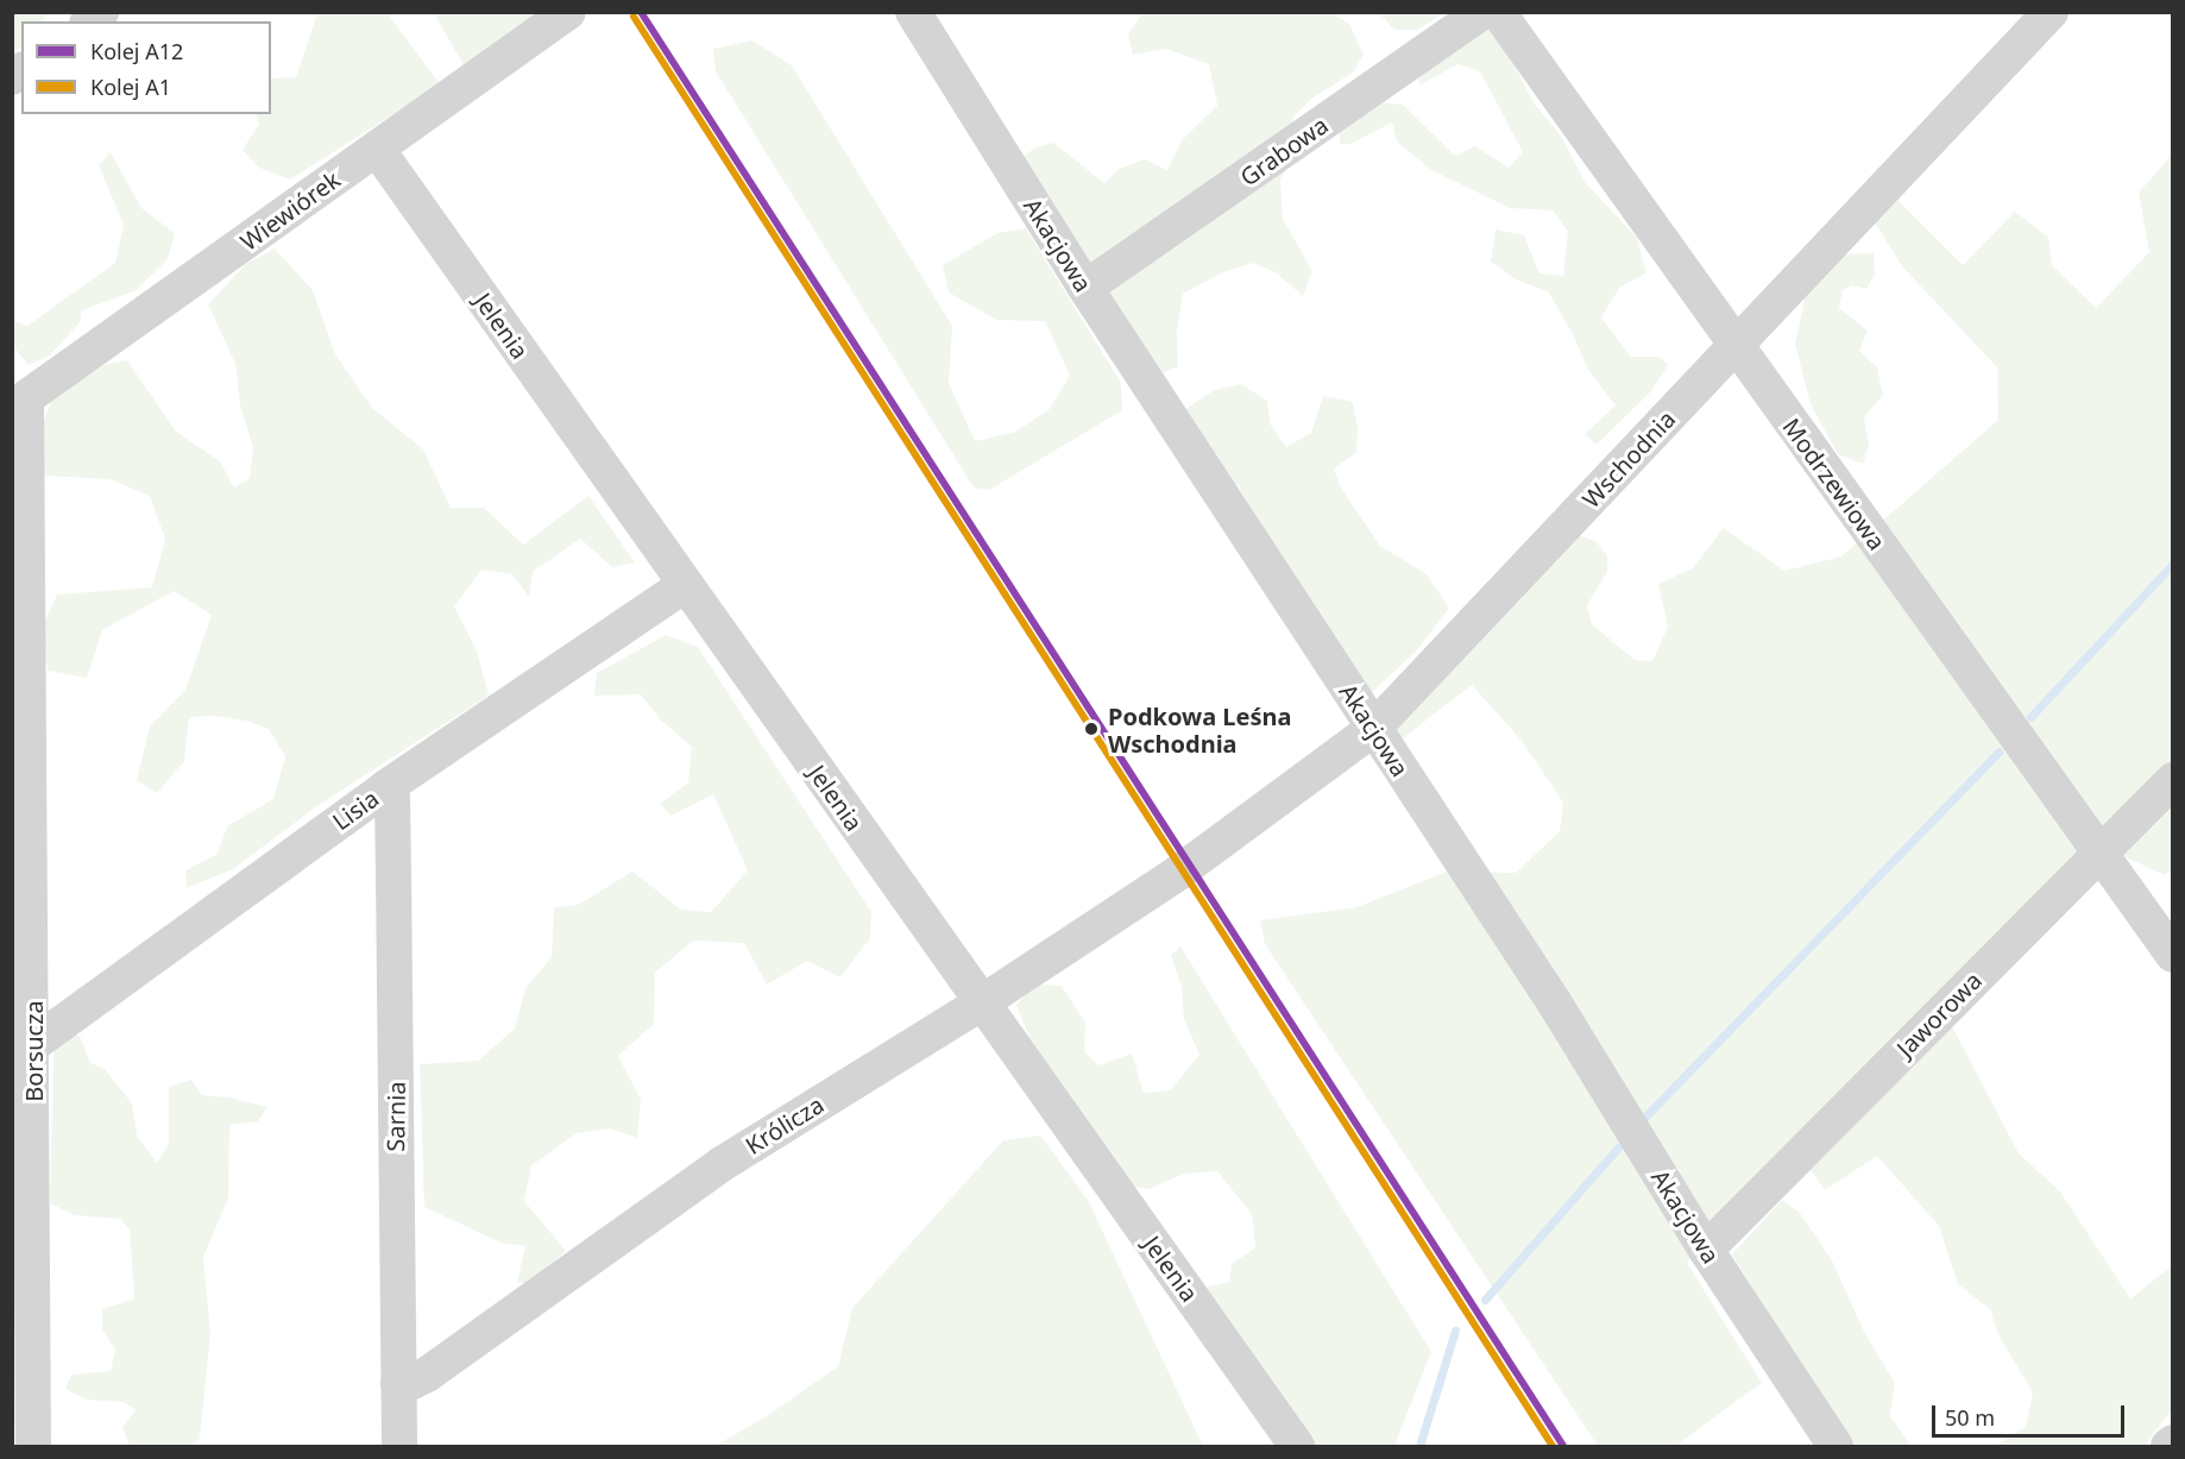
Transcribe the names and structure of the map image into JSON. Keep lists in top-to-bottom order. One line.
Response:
{"streets":{"street":["Grabowa","Wiewiórek","Akacjowa","Jelenia","Wschodnia","Modrzewiowa","Lisia","Jaworowa","Borsucza","Sarnia","Królicza"]},"crossings":[["Grabowa","Akacjowa"],["Wiewiórek","Jelenia"],["Wiewiórek","Borsucza"],["Akacjowa","Wschodnia"],["Akacjowa","Jaworowa"],["Jelenia","Lisia"],["Jelenia","Królicza"],["Wschodnia","Modrzewiowa"],["Wschodnia","Królicza"],["Modrzewiowa","Jaworowa"],["Lisia","Borsucza"],["Lisia","Sarnia"],["Sarnia","Królicza"]],"places":["Podkowa Leśna Wschodnia"],"lines":["rail line A12","rail line A1"],"legend":["Kolej A12","Kolej A1"],"scale_bar":"50 m"}
